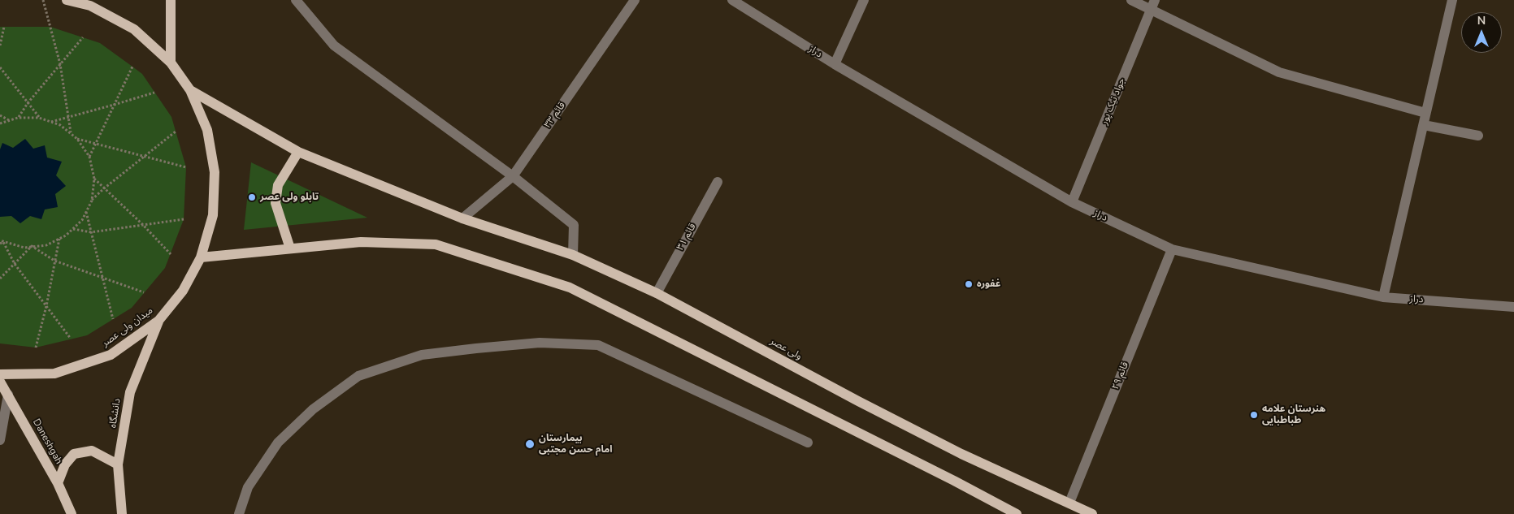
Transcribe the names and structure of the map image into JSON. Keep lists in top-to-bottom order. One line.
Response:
{"streets":{"main road":["میدان ولی عصر","ولی عصر","دانشگاه","Daneshgah"],"street":["دراز","جواد نیک پور","قائم ۳۳","قائم ۳۱","قائم ۲۹"]},"crossings":[["دراز","جواد نیک پور"],["دراز","قائم ۲۹"],["قائم ۳۳","ولی عصر"],["قائم ۳۱","ولی عصر"],["میدان ولی عصر","ولی عصر"],["میدان ولی عصر","دانشگاه"],["ولی عصر","قائم ۲۹"]],"places":["تابلو ولی عصر","غفوره","هنرستان علامه طباطبایی","بیمارستان امام حسن مجتبی"],"north":"top"}
